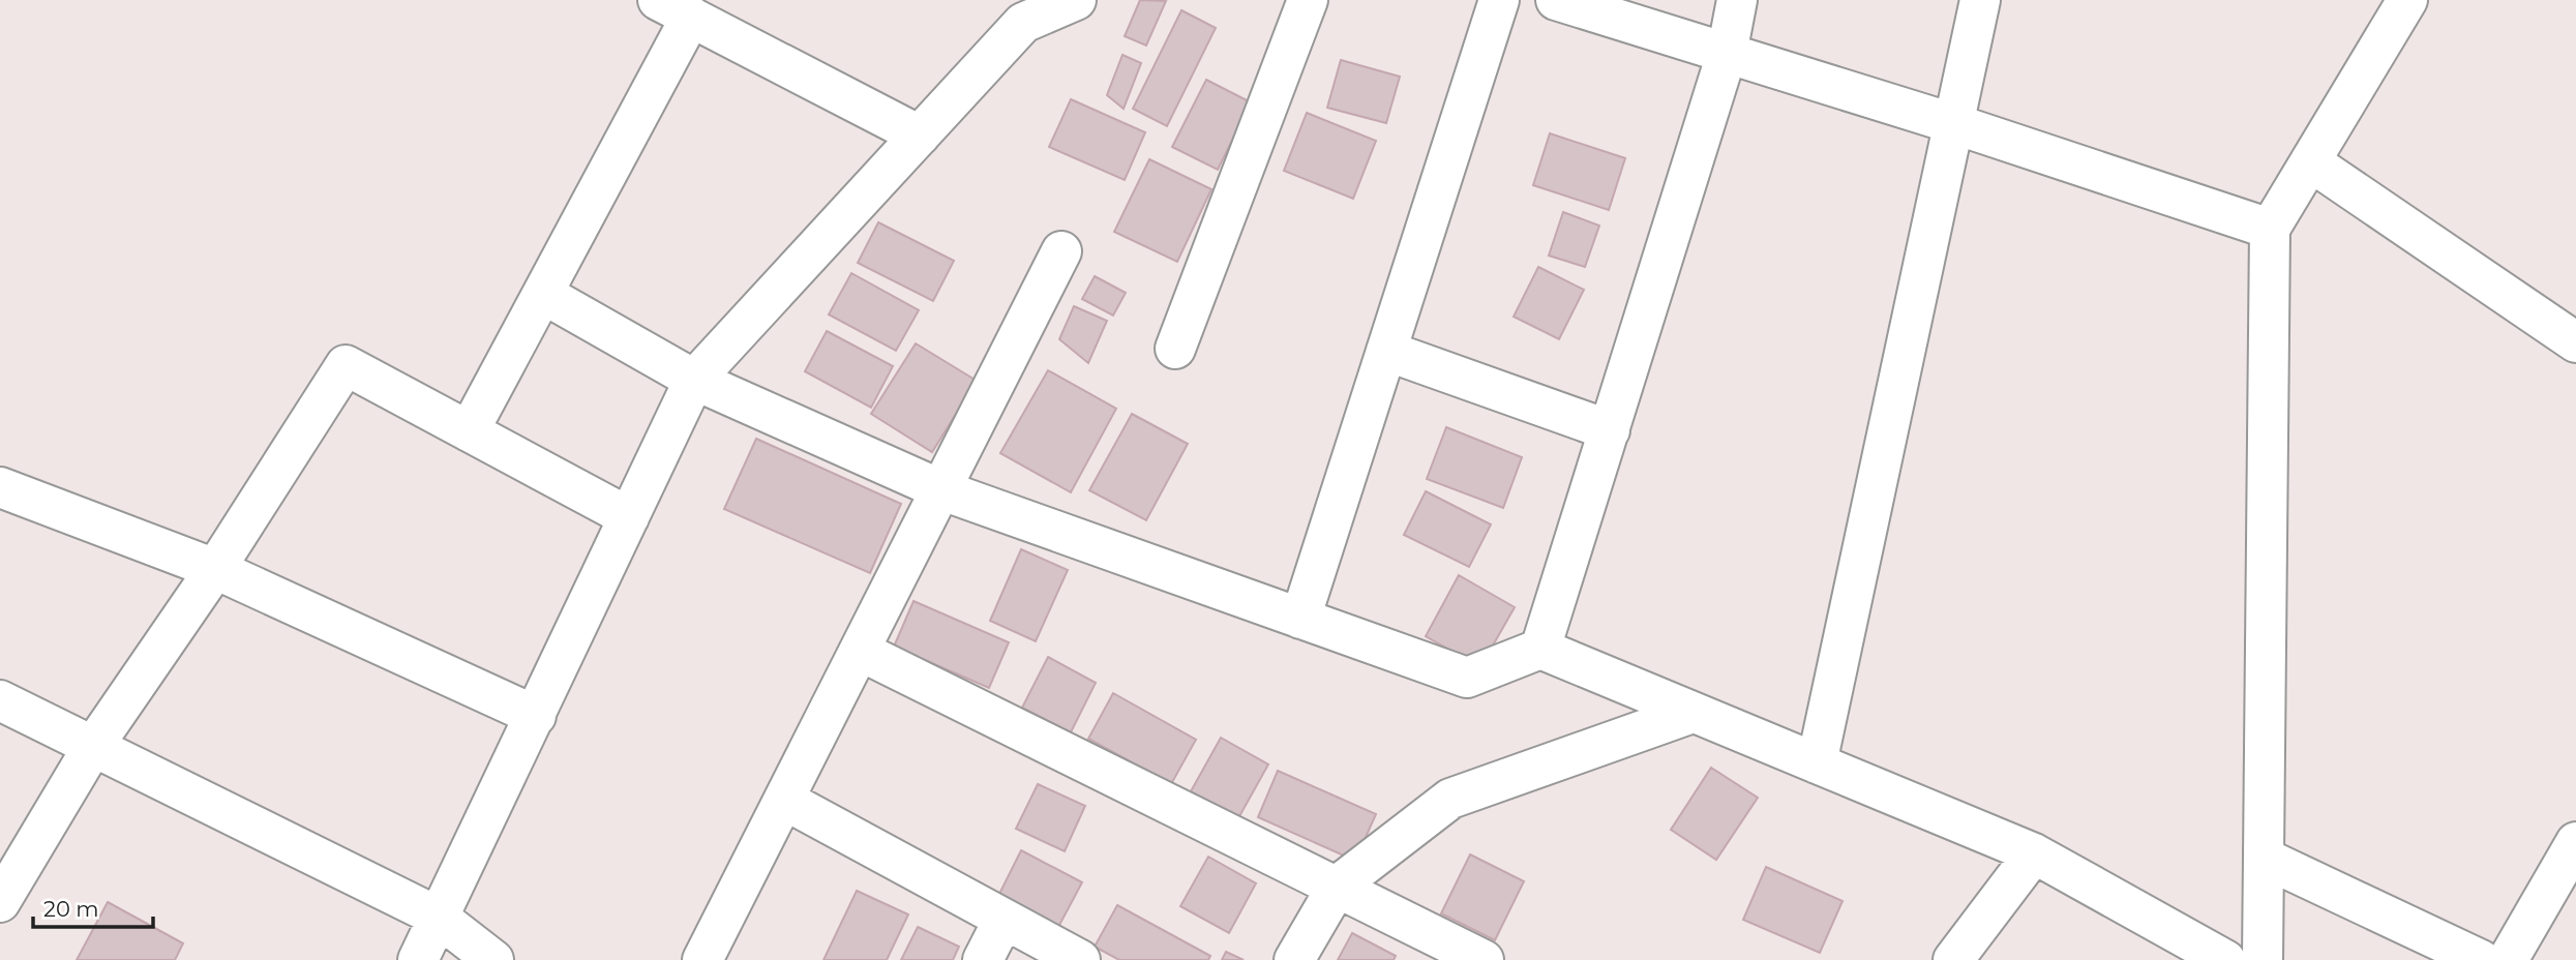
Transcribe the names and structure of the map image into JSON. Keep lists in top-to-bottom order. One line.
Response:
{"scale_bar":"20 m"}
